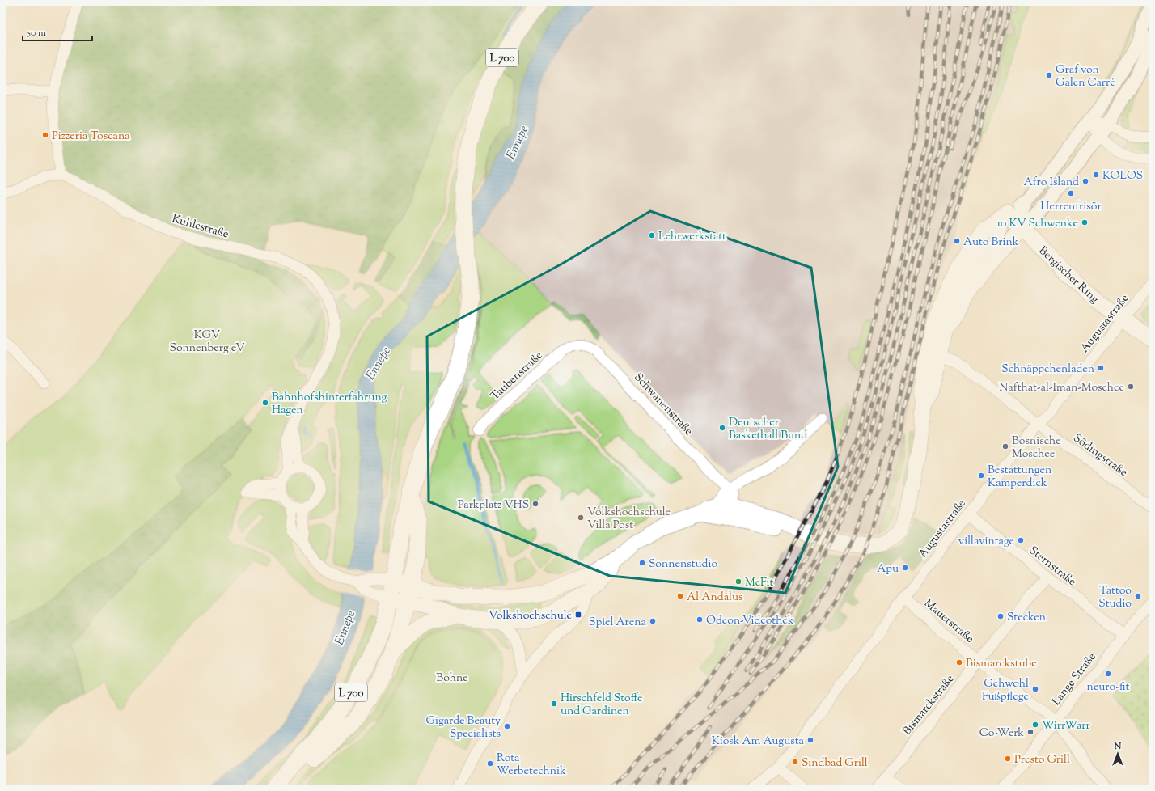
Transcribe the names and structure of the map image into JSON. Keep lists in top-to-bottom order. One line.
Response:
{"streets":{"main road":["L 700","Bergischer Ring"],"street":["Kuhlestraße","Augustastraße","Taubenstraße","Schwanenstraße","Södingstraße","Sternstraße","Mauerstraße","Lange Straße","Bismarckstraße"]},"crossings":[["L 700","Bergischer Ring"],["L 700","Södingstraße"],["Bergischer Ring","Augustastraße"],["Augustastraße","Södingstraße"],["Augustastraße","Sternstraße"],["Augustastraße","Mauerstraße"],["Taubenstraße","Schwanenstraße"],["Sternstraße","Lange Straße"],["Sternstraße","Bismarckstraße"],["Mauerstraße","Lange Straße"],["Mauerstraße","Bismarckstraße"]],"water":["Ennepe"],"parks":["KGV Sonnenberg eV","Bohne"],"places":{"other":["Graf von Galen Carré","Pizzeria Toscana","KOLOS","Afro Island","Herrenfrisör","10 KV Schwenke","Lehrwerkstatt","Auto Brink","Schnäppchenladen","Nafthat-al-Iman-Moschee","Bahnhofshinterfahrung Hagen","Deutscher Basketball Bund","Bosnische Moschee","Bestattungen Kamperdick","Parkplatz VHS","Volkshochschule Villa Post","villavintage","Sonnenstudio","Apu","McFit","Al Andalus","Tattoo Studio","Stecken","Odeon-Videothek","Spiel Arena","Bismarckstube","neuro-fit","Gehwohl Fußpflege","Hirschfeld Stoffe und Gardinen","WirrWarr","Gigarde Beauty Specialists","Co-Werk","Kiosk Am Augusta","Presto Grill","Sindbad Grill","Rota Werbetechnik"],"transit":["Volkshochschule"]},"scale_bar":"50 m","north":"top"}
